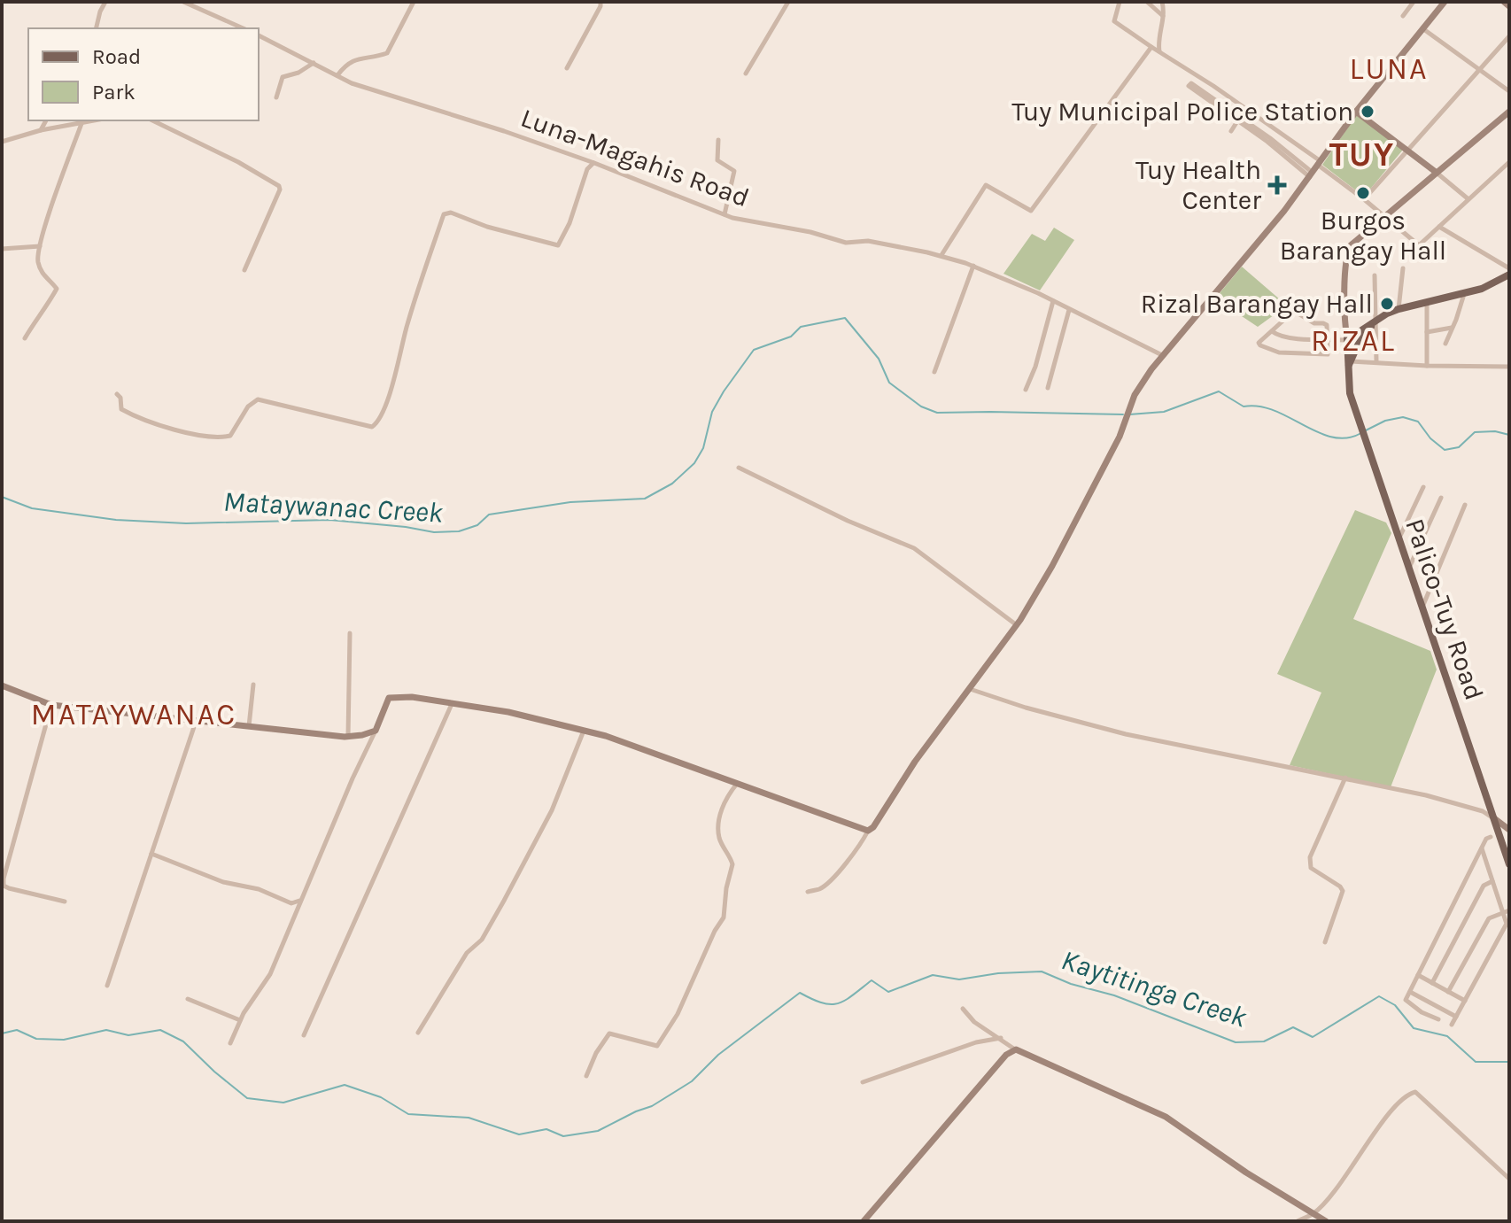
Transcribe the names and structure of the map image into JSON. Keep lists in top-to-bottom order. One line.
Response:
{"streets":{"main road":["Palico-Tuy Road"],"street":["Luna-Magahis Road"]},"districts":["LUNA","TUY","RIZAL","MATAYWANAC"],"water":["Mataywanac Creek","Kaytitinga Creek"],"places":{"other":["Tuy Municipal Police Station","Burgos Barangay Hall","Rizal Barangay Hall"],"health":["Tuy Health Center"]},"legend":["Road","Park"]}
